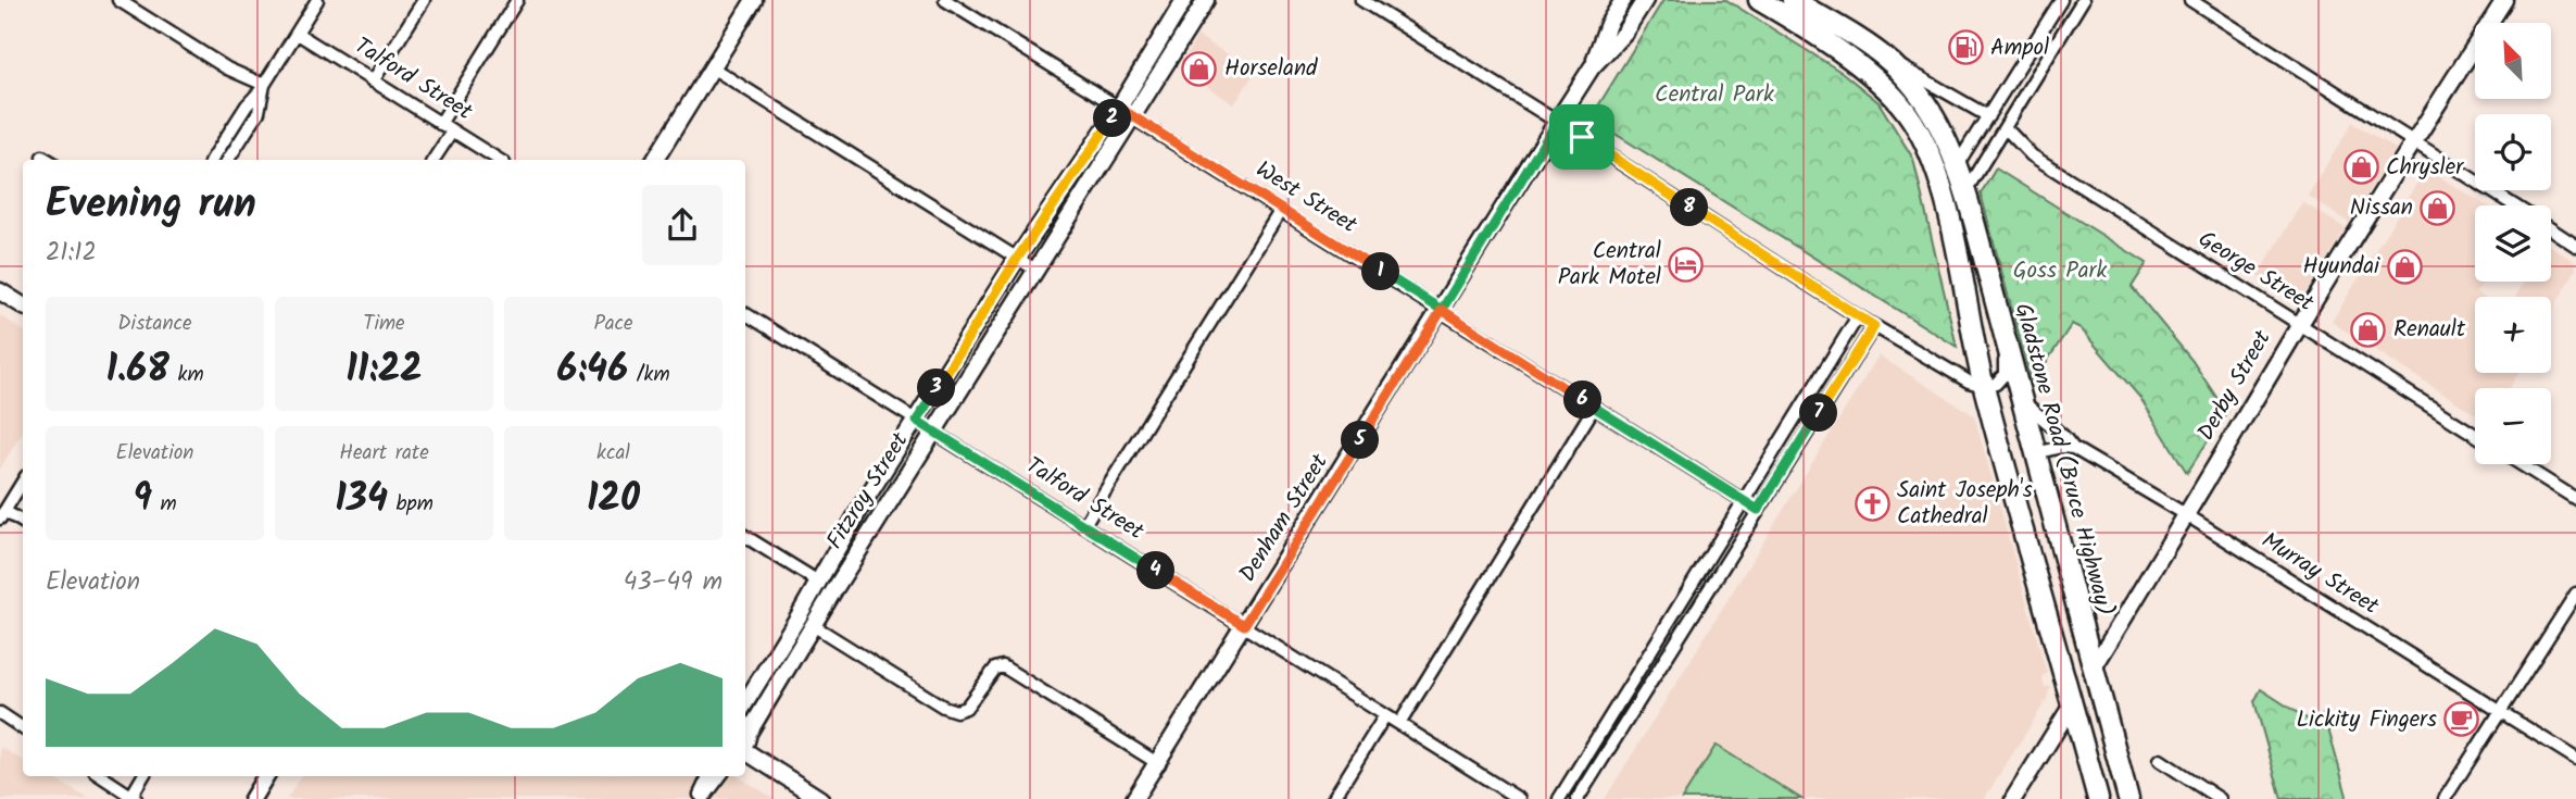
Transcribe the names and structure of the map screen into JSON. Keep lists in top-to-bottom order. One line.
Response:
{"streets":{"highway":["Derby Street","Gladstone Road (Bruce Highway)"],"street":["Talford Street","West Street","George Street","Fitzroy Street","Denham Street","Murray Street"]},"crossings":[["Talford Street","Fitzroy Street"],["Talford Street","Denham Street"],["West Street","Fitzroy Street"],["West Street","Denham Street"],["George Street","Derby Street"],["Derby Street","Gladstone Road (Bruce Highway)"],["Derby Street","Murray Street"],["Gladstone Road (Bruce Highway)","Murray Street"]],"parks":["Central Park","Goss Park"],"places":{"fuel station":["Ampol"],"shop":["Horseland","Chrysler","Nissan","Hyundai","Renault"],"hotel":["Central Park Motel"],"church":["Saint Joseph's Cathedral"],"cafe":["Lickity Fingers"]},"north":"top left","page":{"map_buttons":["+","−"],"pins":["2","8","1","3","6","7","5","4"],"heading":["Evening run","21:12"],"stats":[["Distance","1.68 km"],["Time","11:22"],["Pace","6:46 /km"],["Elevation","9 m"],["Heart rate","134 bpm"],["kcal","120"]],"chart":["Elevation","43–49 m"]}}
